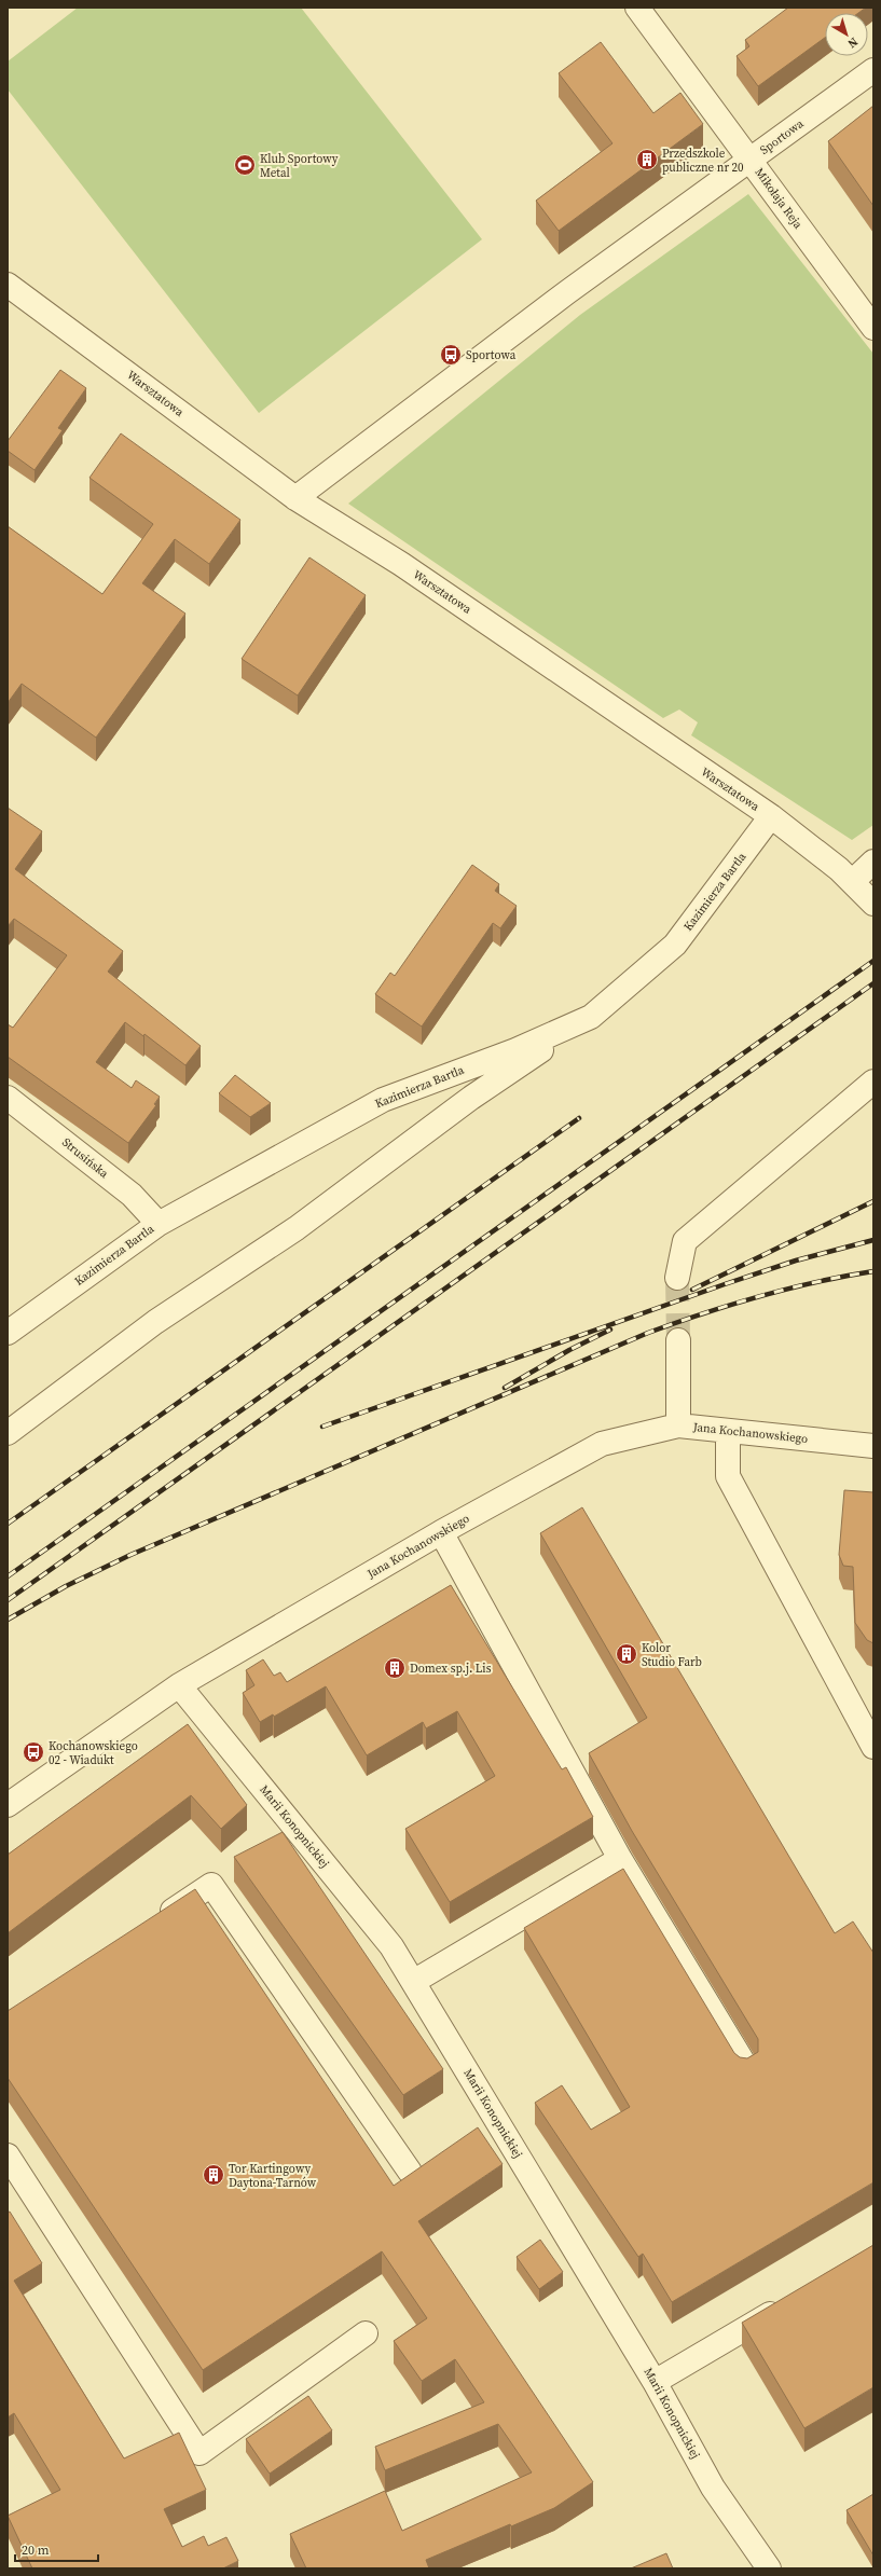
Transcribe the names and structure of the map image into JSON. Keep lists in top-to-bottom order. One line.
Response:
{"streets":{"street":["Sportowa","Mikołaja Reja","Warsztatowa","Kazimierza Bartla","Strusińska","Jana Kochanowskiego","Marii Konopnickiej"]},"crossings":[["Sportowa","Mikołaja Reja"],["Sportowa","Warsztatowa"],["Warsztatowa","Kazimierza Bartla"],["Kazimierza Bartla","Strusińska"],["Jana Kochanowskiego","Marii Konopnickiej"]],"places":{"building":["Przedszkole publiczne nr 20","Kolor Studio Farb","Domex sp.j. Lis","Tor Kartingowy Daytona-Tarnów"],"sports":["Klub Sportowy Metal"],"bus stop":["Sportowa","Kochanowskiego 02 - Wiadukt"]},"scale_bar":"20 m","north":"bottom right"}
